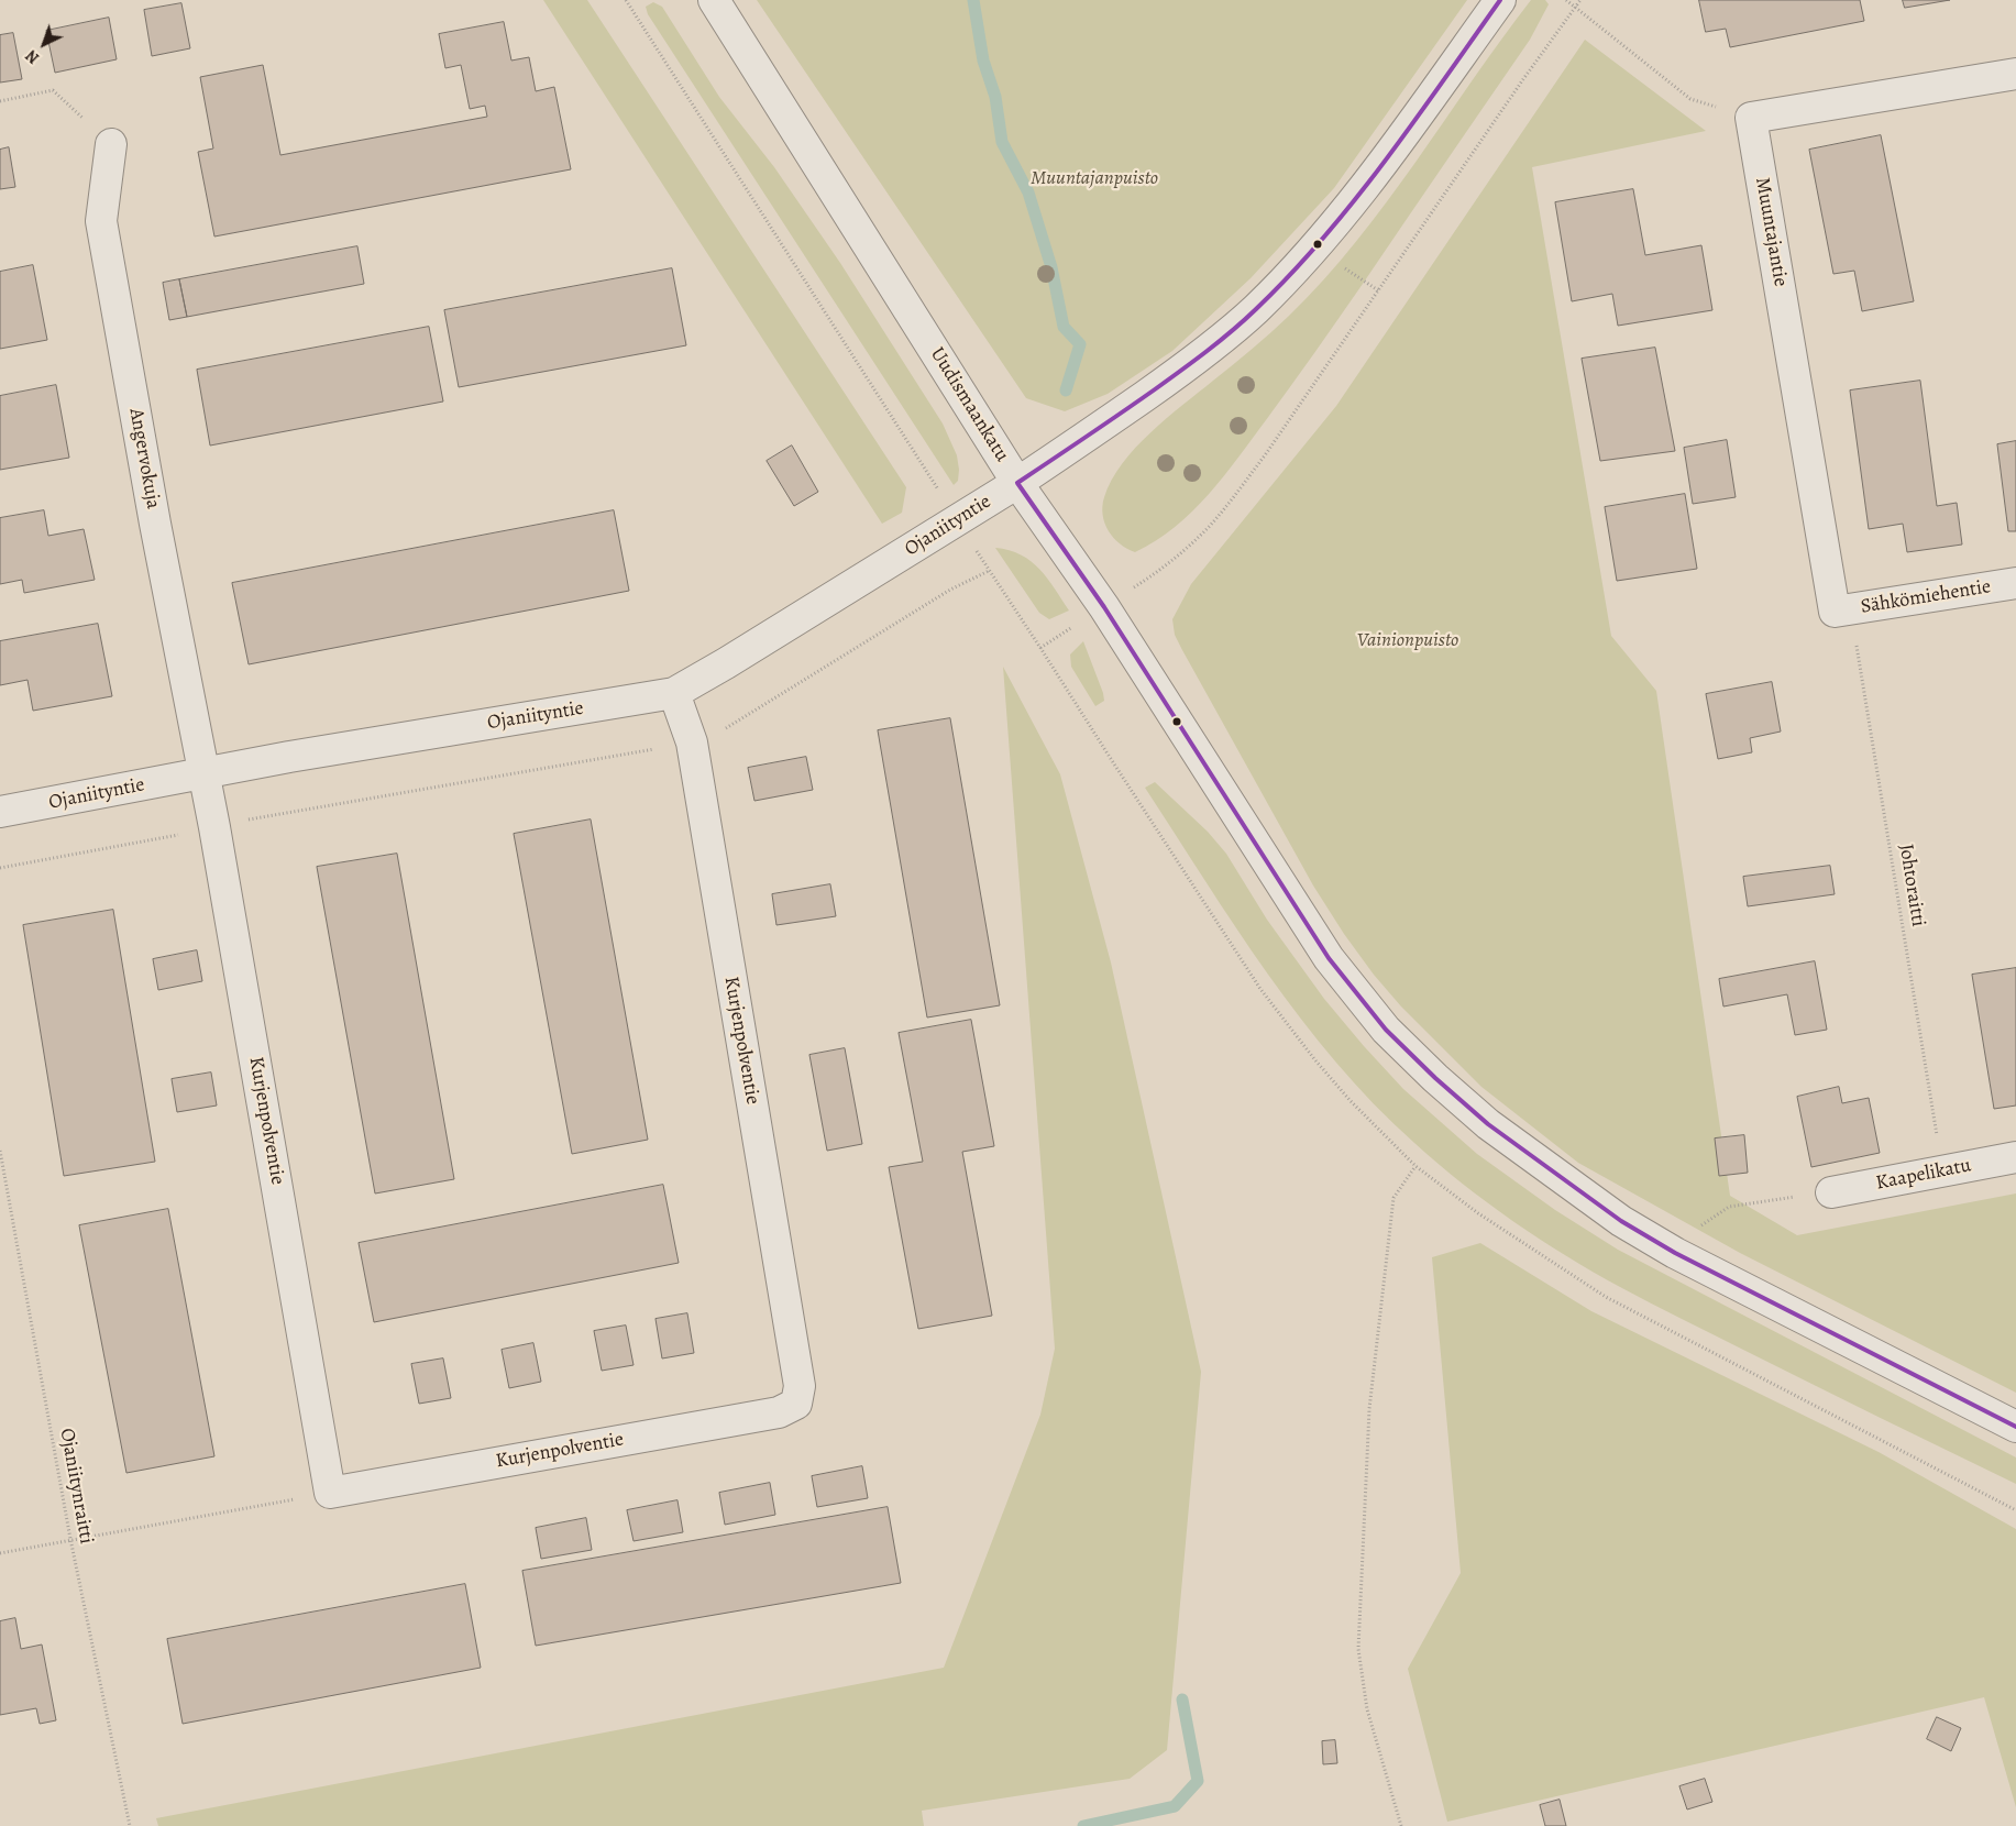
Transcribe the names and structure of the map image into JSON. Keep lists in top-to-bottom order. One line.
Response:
{"streets":{"street":["Muuntajantie","Uudismaankatu","Angervokuja","Ojaniityntie","Sähkömiehentie","Kurjenpolventie","Kaapelikatu"],"path":["Johtoraitti","Ojaniitynraitti"]},"crossings":[["Muuntajantie","Sähkömiehentie"],["Muuntajantie","Johtoraitti"],["Uudismaankatu","Ojaniityntie"],["Angervokuja","Ojaniityntie"],["Angervokuja","Kurjenpolventie"],["Ojaniityntie","Kurjenpolventie"],["Sähkömiehentie","Johtoraitti"],["Johtoraitti","Kaapelikatu"]],"parks":["Muuntajanpuisto","Vainionpuisto"],"north":"bottom left"}
